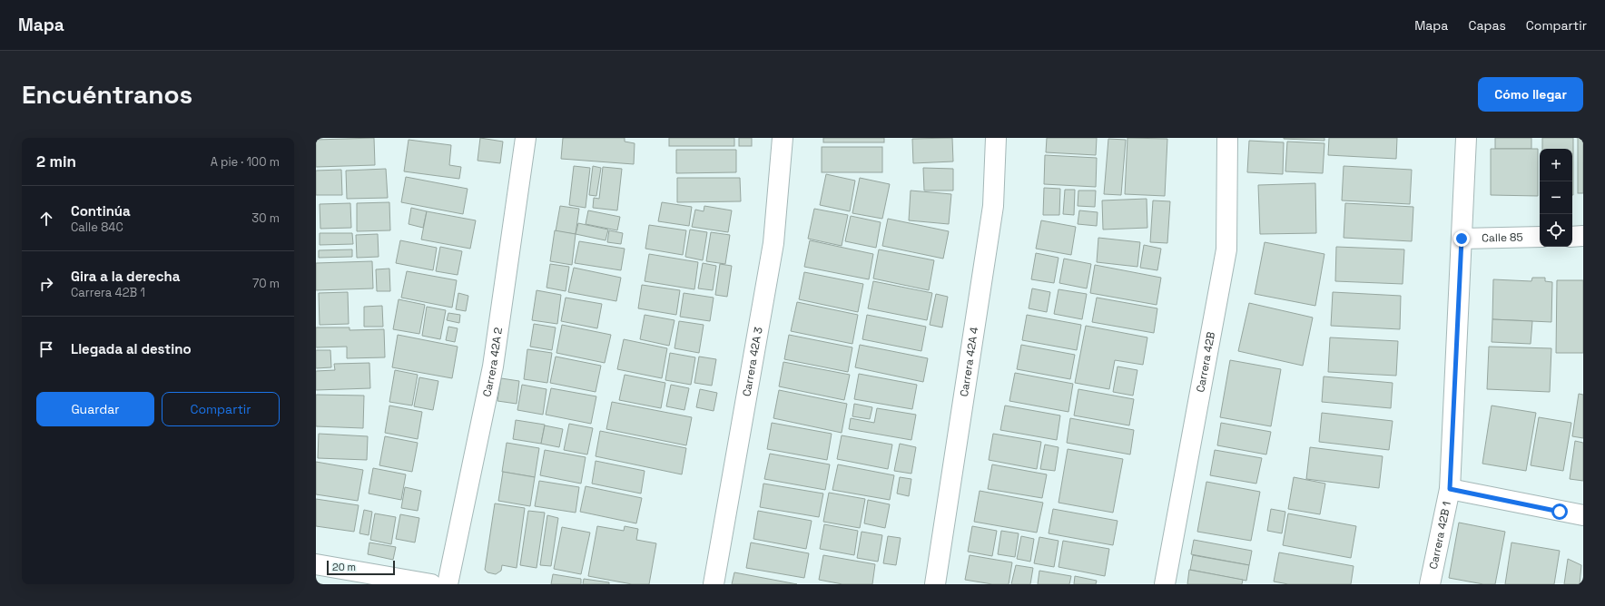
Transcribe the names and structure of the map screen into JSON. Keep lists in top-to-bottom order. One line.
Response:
{"streets":{"street":["Calle 85","Carrera 42A 4","Carrera 42A 2","Carrera 42A 3","Carrera 42B","Carrera 42B 1"]},"crossings":[["Calle 85","Carrera 42B 1"]],"scale_bar":"20 m","page":{"header":"Mapa","nav":["Mapa","Capas","Compartir"],"buttons":["Cómo llegar",["Guardar","Compartir"]],"title":"Encuéntranos","heading":["2 min","A pie · 100 m"],"map_buttons":["+","−"],"list":[["Continúa","Calle 84C","30 m"],["Gira a la derecha","Carrera 42B 1","70 m"],"Llegada al destino"],"scale":"20 m"}}
